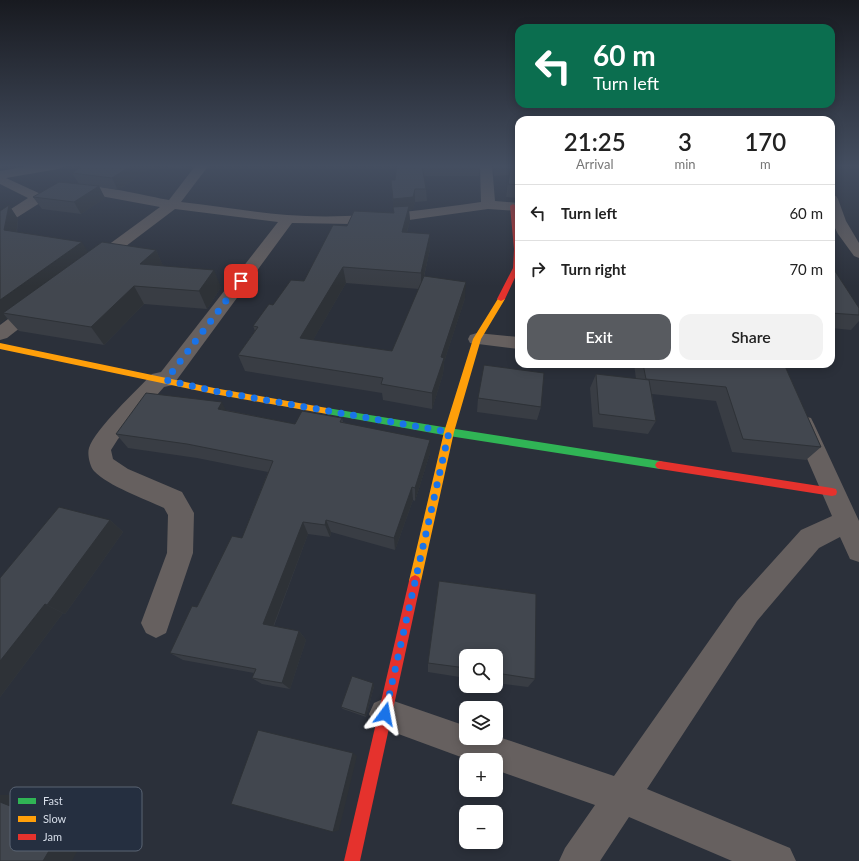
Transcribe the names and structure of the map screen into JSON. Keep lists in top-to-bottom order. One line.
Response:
{"legend":["Fast","Slow","Jam"],"page":{"turn":["60 m","Turn left"],"eta":["21:25","Arrival","3","min","170","m"],"list":[{"name":"Turn left","value":"60 m"},{"name":"Turn right","value":"70 m"}],"buttons":["Exit","Share"],"map_buttons":["+","−"]}}
